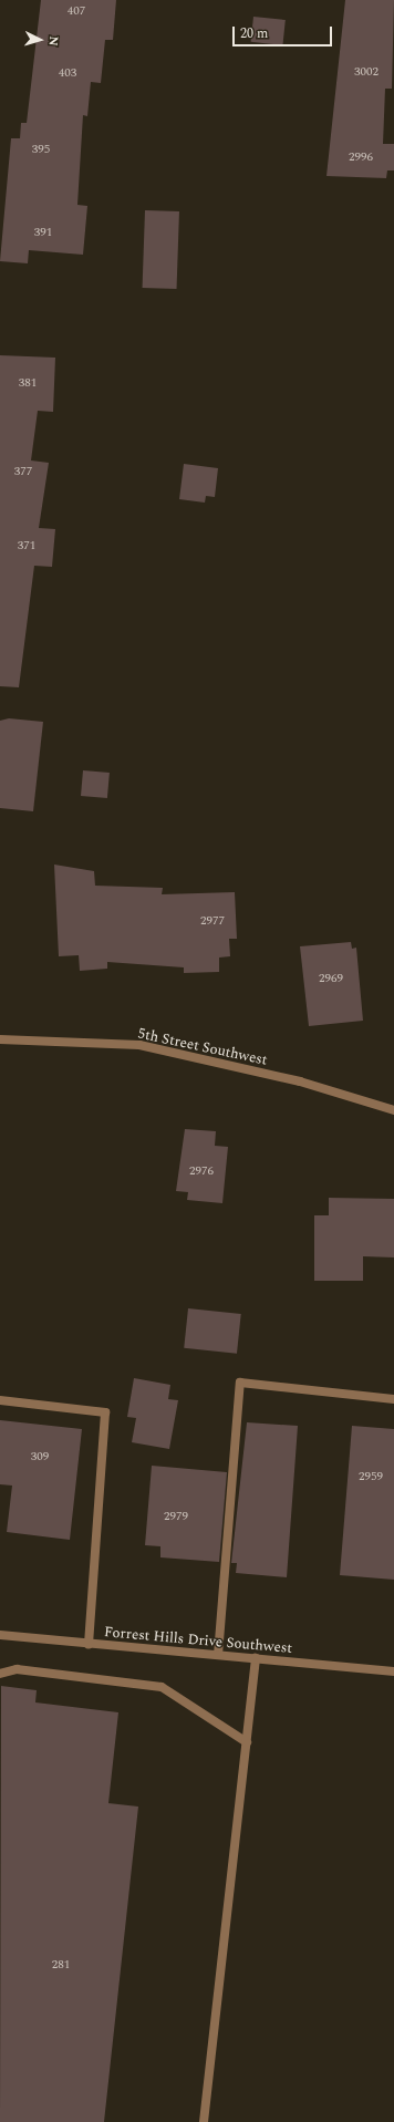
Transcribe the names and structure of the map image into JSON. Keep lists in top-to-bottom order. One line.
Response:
{"streets":{"street":["5th Street Southwest","Forrest Hills Drive Southwest"]},"house_numbers":["407","3002","403","395","2996","391","381","377","371","2977","2969","2976","309","2959","2979","281"],"scale_bar":"20 m","north":"right"}
